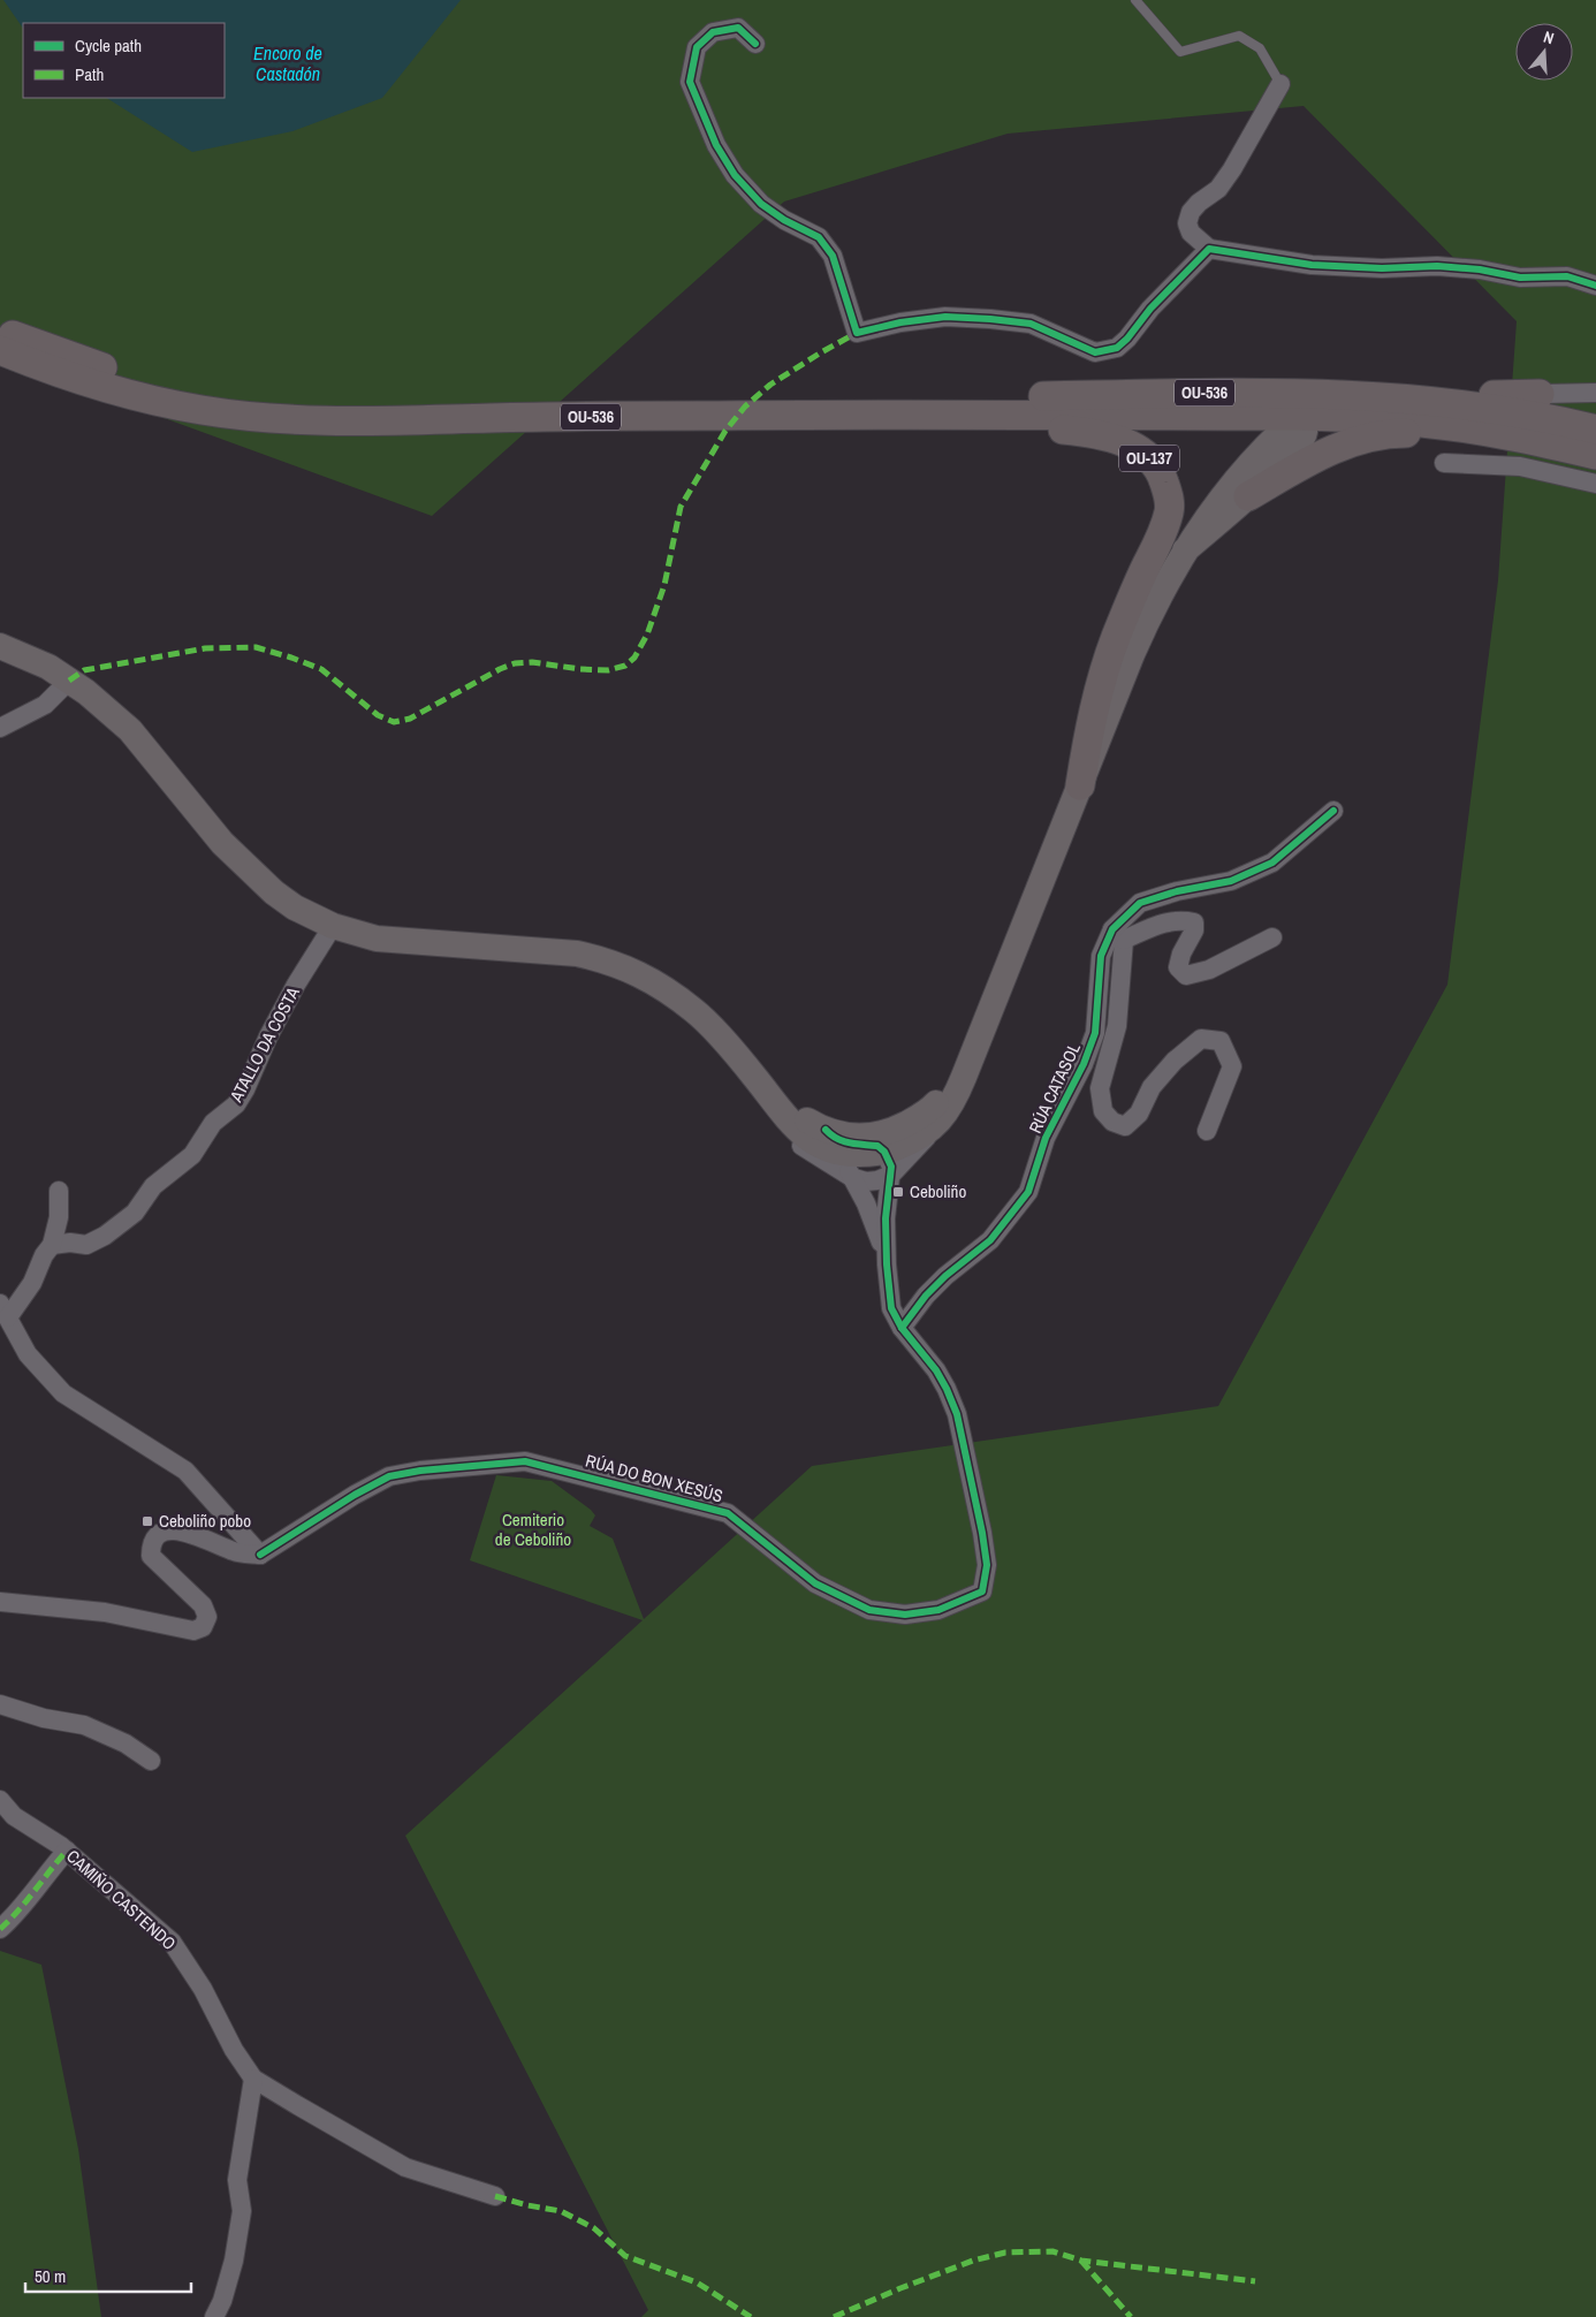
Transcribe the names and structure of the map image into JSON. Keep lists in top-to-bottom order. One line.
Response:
{"streets":{"main road":["OU-536","OU-137"],"street":["ATALLO DA COSTA","RÚA CATASOL","RÚA DO BON XESÚS","CAMIÑO CASTENDO"]},"crossings":[["OU-536","OU-137"],["OU-137","ATALLO DA COSTA"],["OU-137","RÚA DO BON XESÚS"],["RÚA CATASOL","RÚA DO BON XESÚS"]],"water":["Encoro de Castadón"],"parks":["Cemiterio de Ceboliño"],"places":{"transit":["Ceboliño","Ceboliño pobo"]},"legend":["Cycle path","Path"],"scale_bar":"50 m","north":"top"}
